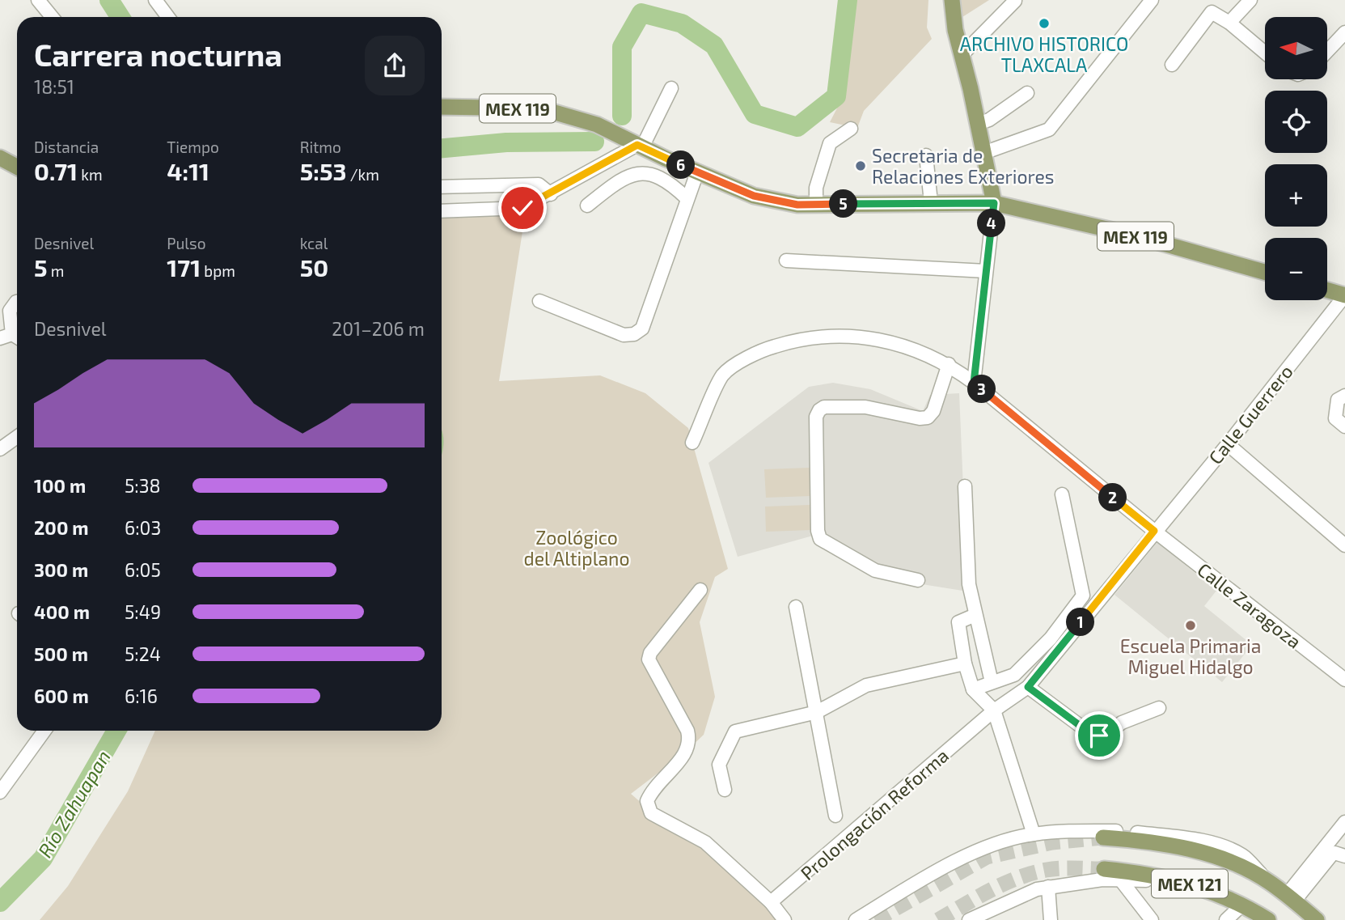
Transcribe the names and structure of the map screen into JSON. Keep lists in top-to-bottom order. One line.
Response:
{"streets":{"main road":["MEX 119","MEX 121"],"street":["Calle Guerrero","Calle Zaragoza","Prolongación Reforma"]},"crossings":[["Calle Guerrero","Calle Zaragoza"],["Calle Guerrero","Prolongación Reforma"]],"water":["Río Zahuapan"],"parks":["Zoológico del Altiplano"],"places":["ARCHIVO HISTORICO TLAXCALA","Secretaria de Relaciones Exteriores","Escuela Primaria Miguel Hidalgo"],"north":"left","page":{"map_buttons":["+","−"],"heading":["Carrera nocturna","18:51"],"stats":[["Distancia","0.71 km"],["Tiempo","4:11"],["Ritmo","5:53 /km"],["Desnivel","5 m"],["Pulso","171 bpm"],["kcal","50"]],"pins":["6","5","4","3","2","1"],"chart":["Desnivel","201–206 m"],"list":[{"name":"100 m","note":"5:38"},{"name":"200 m","note":"6:03"},{"name":"300 m","note":"6:05"},{"name":"400 m","note":"5:49"},{"name":"500 m","note":"5:24"},{"name":"600 m","note":"6:16"}]}}
